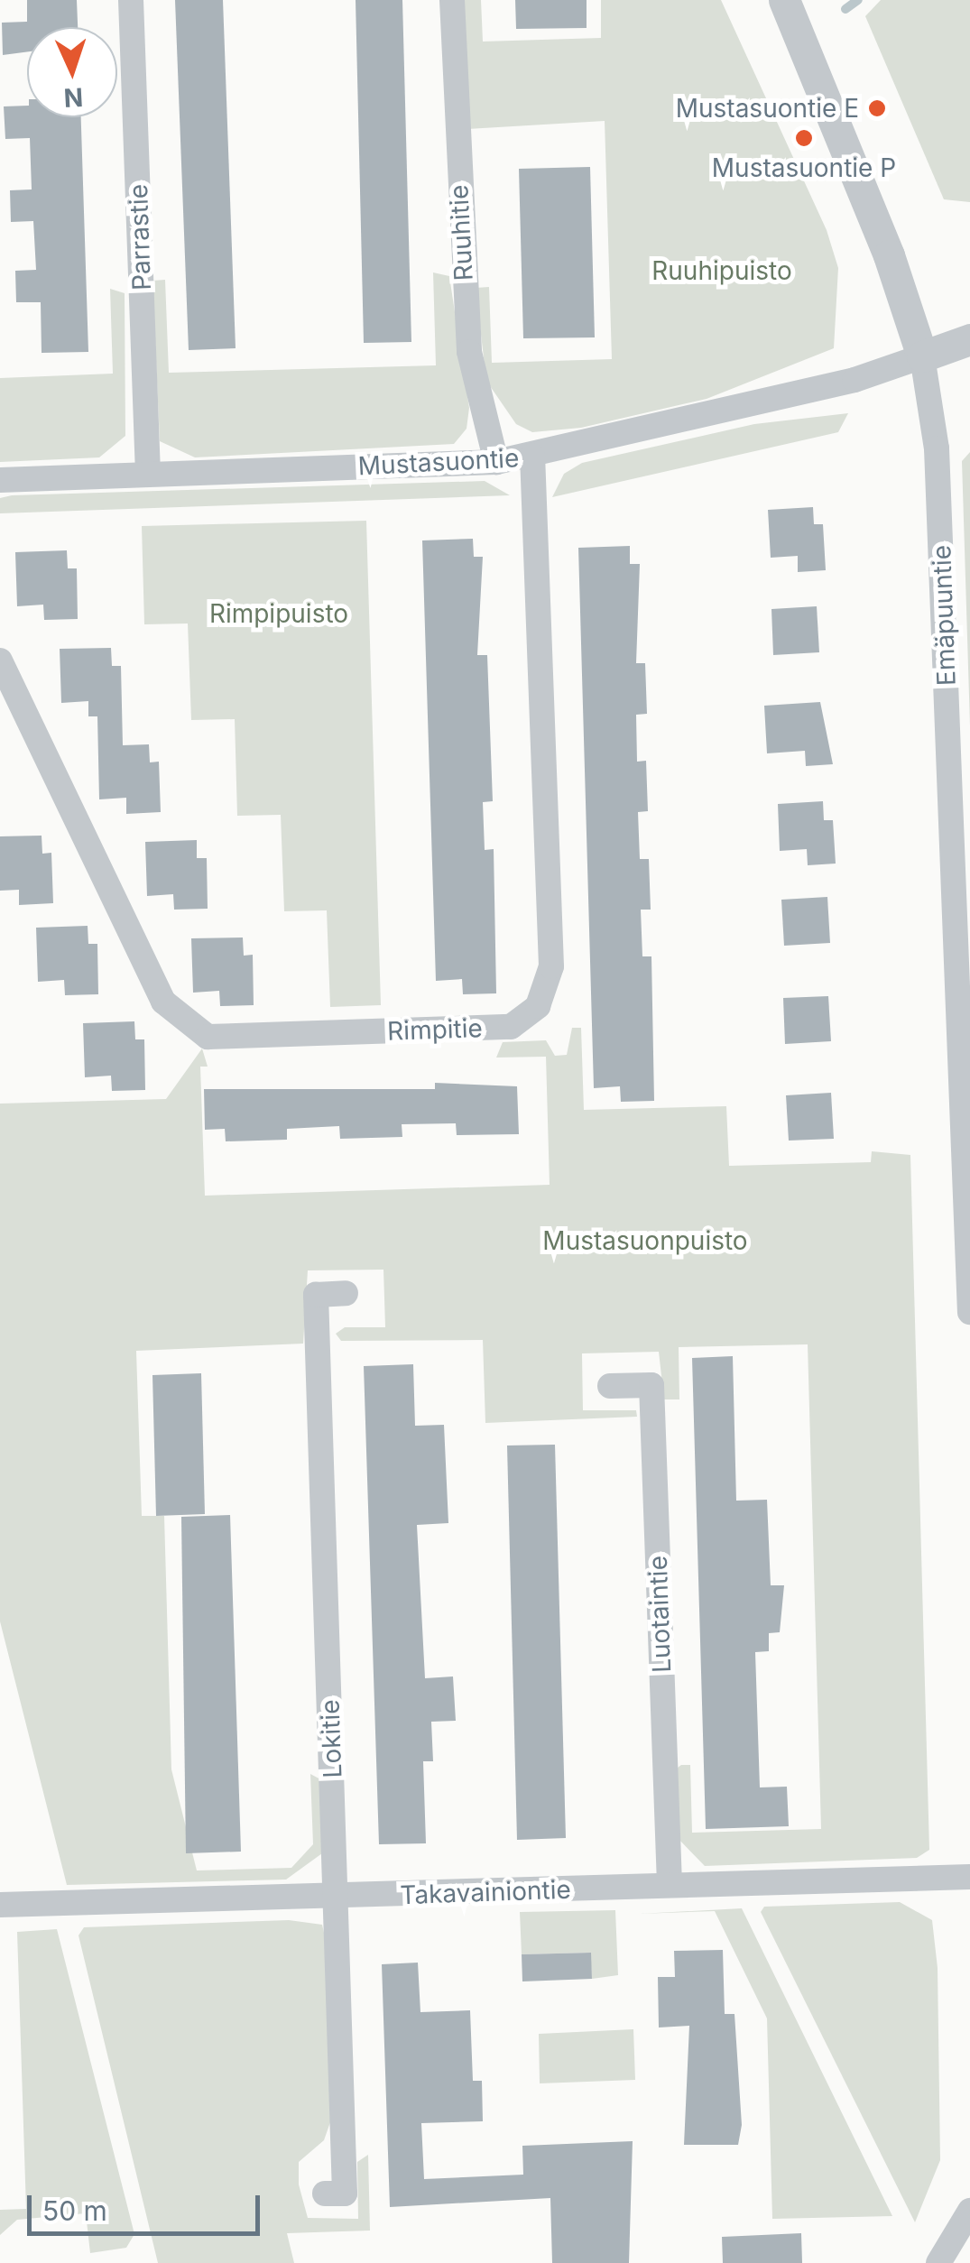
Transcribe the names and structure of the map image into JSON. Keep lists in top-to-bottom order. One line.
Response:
{"streets":{"street":["Ruuhitie","Parrastie","Mustasuontie","Emäpuuntie","Rimpitie","Luotaintie","Lokitie","Takavainiontie"]},"crossings":[["Ruuhitie","Mustasuontie"],["Parrastie","Mustasuontie"],["Mustasuontie","Emäpuuntie"],["Mustasuontie","Rimpitie"],["Luotaintie","Takavainiontie"],["Lokitie","Takavainiontie"]],"parks":["Ruuhipuisto","Rimpipuisto","Mustasuonpuisto"],"places":["Mustasuontie E","Mustasuontie P"],"scale_bar":"50 m","north":"bottom"}
